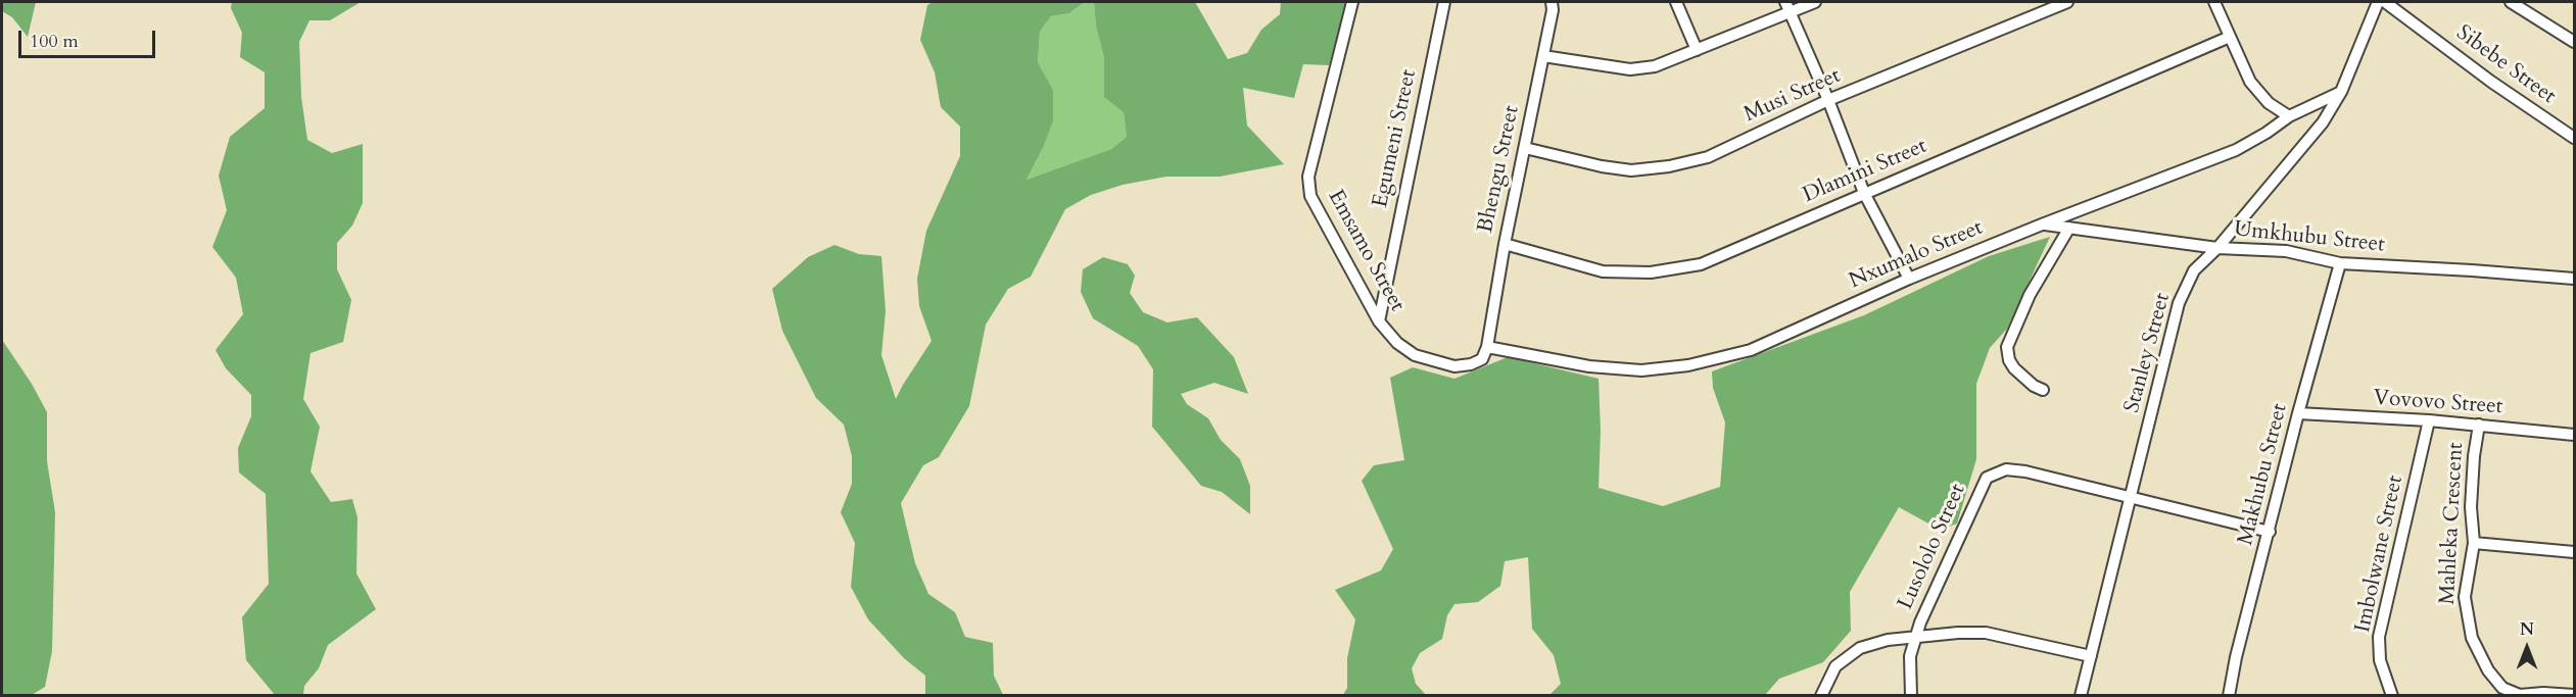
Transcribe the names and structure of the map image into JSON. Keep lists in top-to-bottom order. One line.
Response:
{"streets":{"street":["Sibebe Street","Musi Street","Egumeni Street","Bhengu Street","Dlamini Street","Umkhubu Street","Emsamo Street","Nxumalo Street","Stanley Street","Vovovo Street","Makhubu Street","Mahleka Crescent","Lusololo Street","Imbolwane Street"]},"crossings":[["Musi Street","Bhengu Street"],["Egumeni Street","Emsamo Street"],["Bhengu Street","Dlamini Street"],["Bhengu Street","Emsamo Street"],["Bhengu Street","Nxumalo Street"],["Umkhubu Street","Nxumalo Street"],["Umkhubu Street","Stanley Street"],["Umkhubu Street","Makhubu Street"],["Emsamo Street","Nxumalo Street"],["Nxumalo Street","Stanley Street"],["Stanley Street","Lusololo Street"],["Vovovo Street","Makhubu Street"],["Vovovo Street","Mahleka Crescent"],["Vovovo Street","Imbolwane Street"],["Makhubu Street","Lusololo Street"]],"scale_bar":"100 m","north":"top"}
